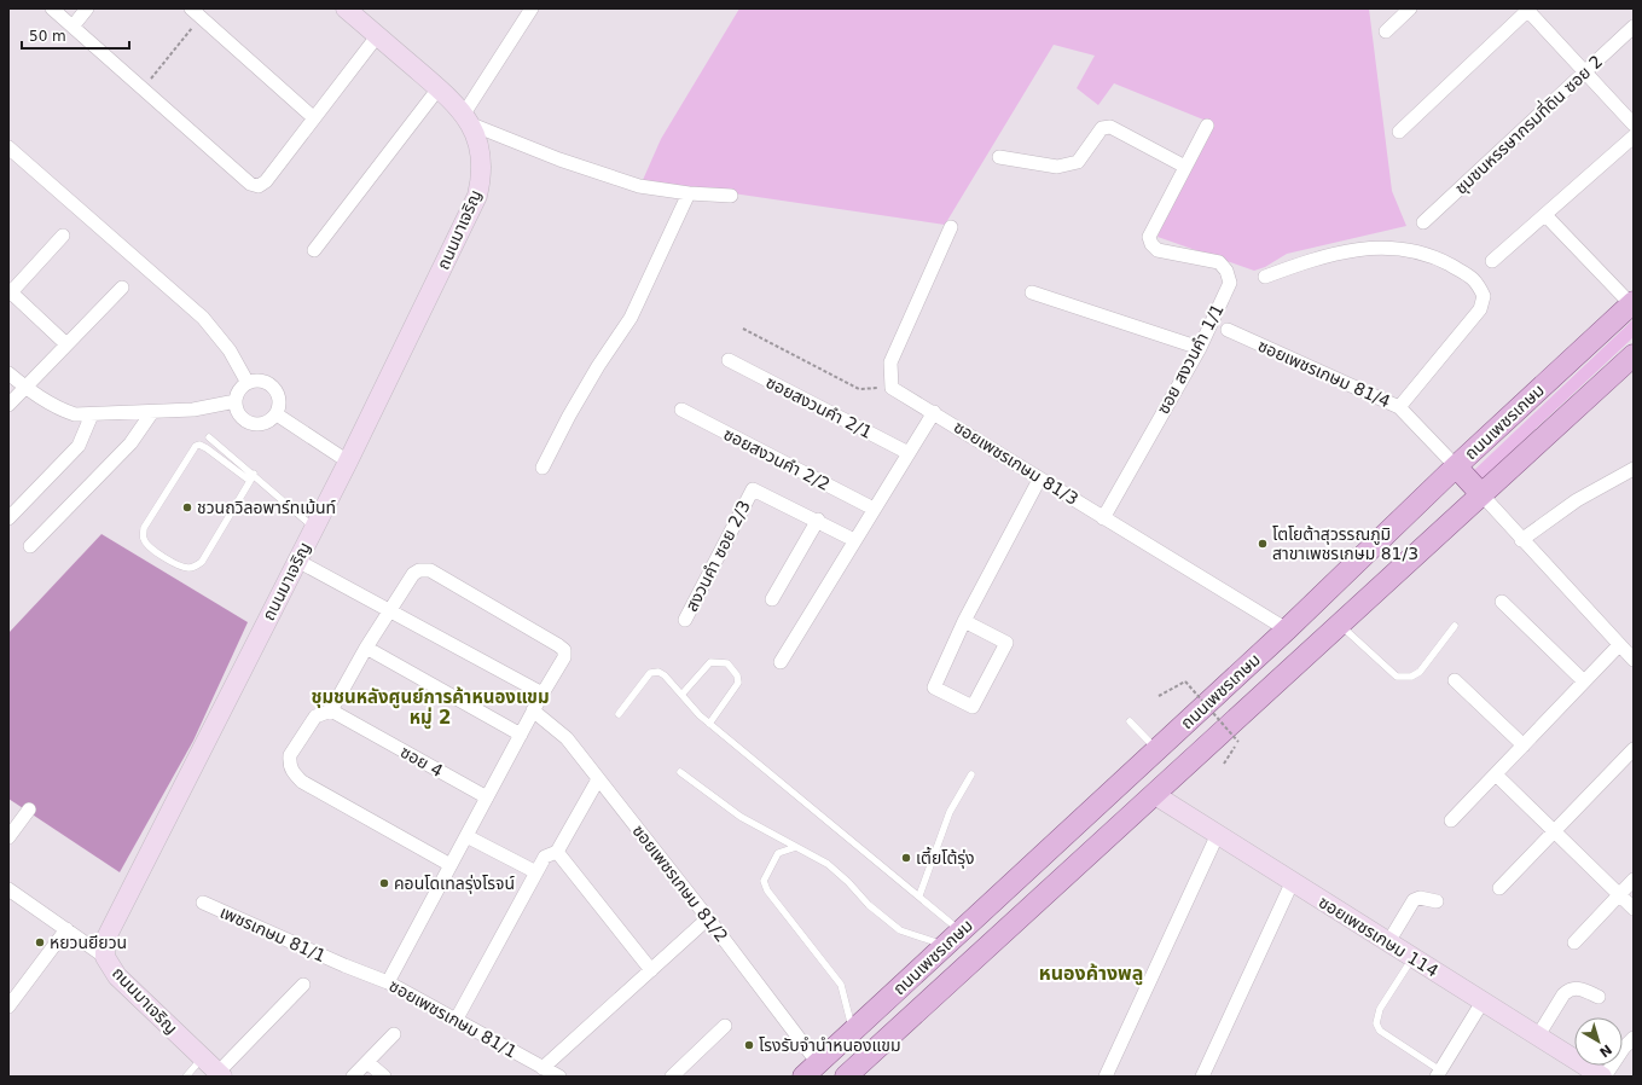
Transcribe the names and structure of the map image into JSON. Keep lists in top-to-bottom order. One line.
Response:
{"streets":{"main road":["ถนนมาเจริญ","ถนนเพชรเกษม","ซอยเพชรเกษม 114"],"street":["ชุมชนหรรษากรมที่ดิน ซอย 2","ซอย สงวนคำ 1/1","ซอยเพชรเกษม 81/4","ซอยสงวนคำ 2/1","ซอยสงวนคำ 2/2","ซอยเพชรเกษม 81/3","สงวนคำ ซอย 2/3","ซอย 4","ซอยเพชรเกษม 81/2","เพชรเกษม 81/1","ซอยเพชรเกษม 81/1"]},"crossings":[["ซอย สงวนคำ 1/1","ซอยเพชรเกษม 81/3"],["ซอยเพชรเกษม 81/4","ถนนเพชรเกษม"],["ถนนเพชรเกษม","ซอยเพชรเกษม 81/3"],["ถนนเพชรเกษม","ซอยเพชรเกษม 81/2"],["ถนนเพชรเกษม","ซอยเพชรเกษม 114"],["เพชรเกษม 81/1","ซอยเพชรเกษม 81/1"]],"districts":["ชุมชนหลังศูนย์การค้าหนองแขม หมู่ 2","หนองค้างพลู"],"places":["ชวนถวิลอพาร์ทเม้นท์","โตโยต้าสุวรรณภูมิ สาขาเพชรเกษม 81/3","เตี้ยโต้รุ่ง","คอนโดเทลรุ่งโรจน์","หยวนยียวน","โรงรับจำนำหนองแขม"],"scale_bar":"50 m","north":"bottom right"}
